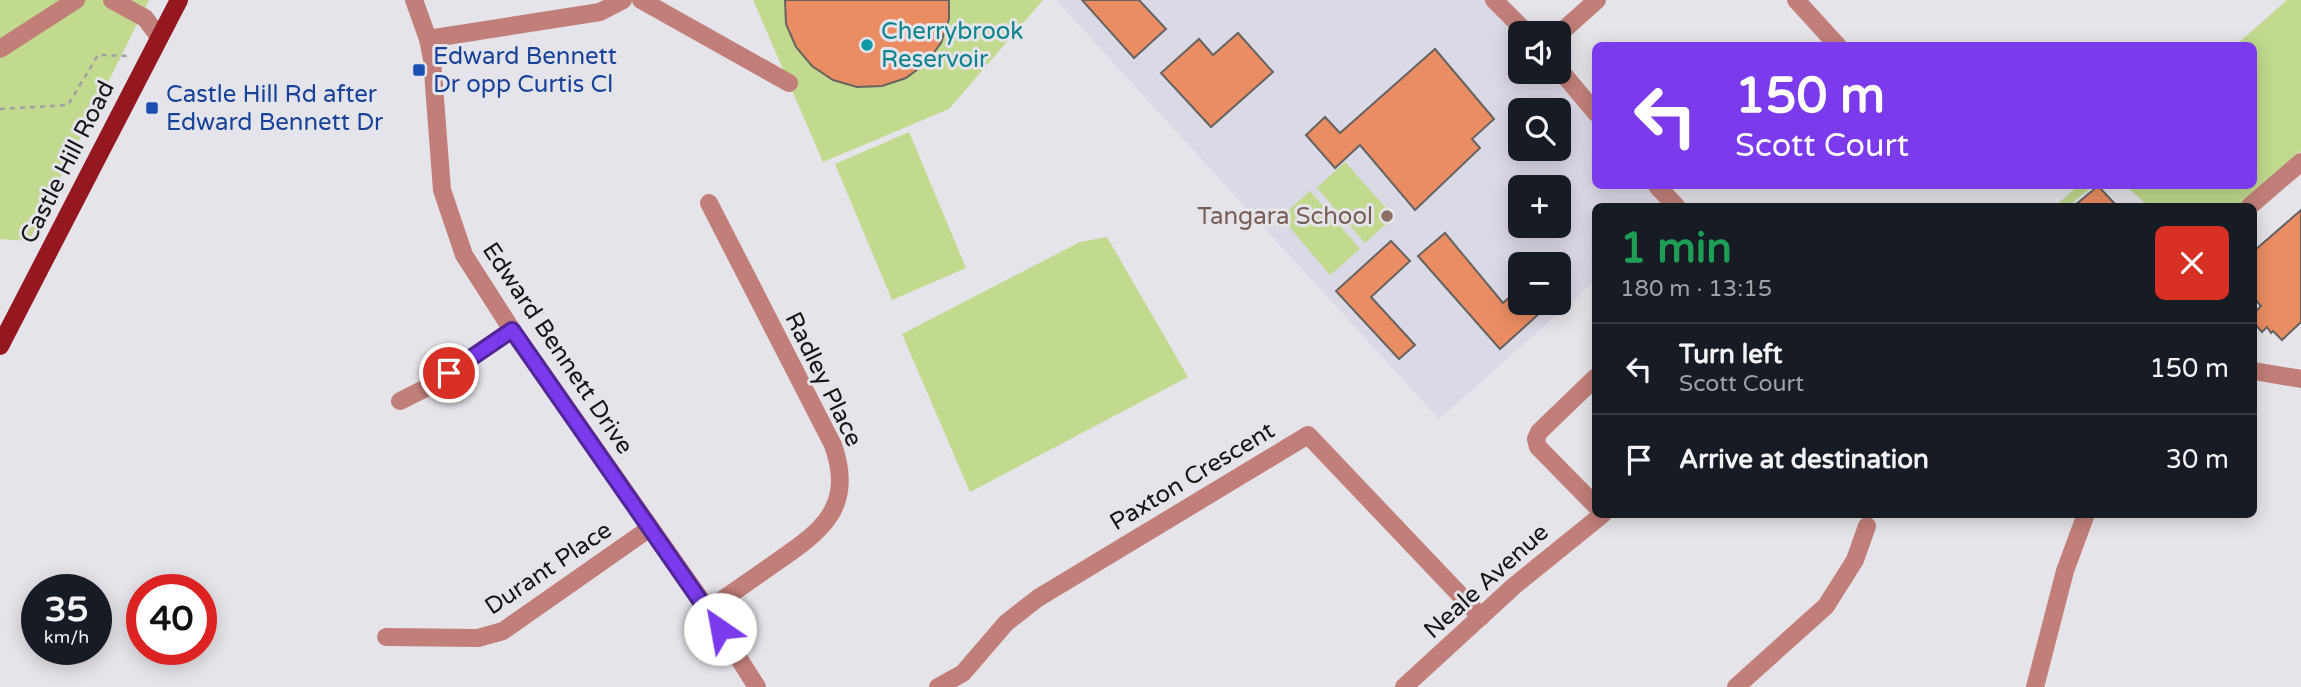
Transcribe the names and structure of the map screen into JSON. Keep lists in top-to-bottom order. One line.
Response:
{"streets":{"main road":["Castle Hill Road"],"street":["Edward Bennett Drive","Radley Place","Paxton Crescent","Durant Place","Neale Avenue"]},"crossings":[["Edward Bennett Drive","Radley Place"],["Edward Bennett Drive","Durant Place"],["Paxton Crescent","Neale Avenue"]],"places":{"other":["Cherrybrook Reservoir","Tangara School"],"transit":["Edward Bennett Dr opp Curtis Cl","Castle Hill Rd after Edward Bennett Dr"]},"page":{"map_buttons":["+","−"],"turn":["150 m","Scott Court"],"heading":["1 min","180 m · 13:15"],"list":[{"name":"Turn left","note":"Scott Court","value":"150 m"},{"name":"Arrive at destination","value":"30 m"}],"speed":"35 km/h","limit":"40"}}
